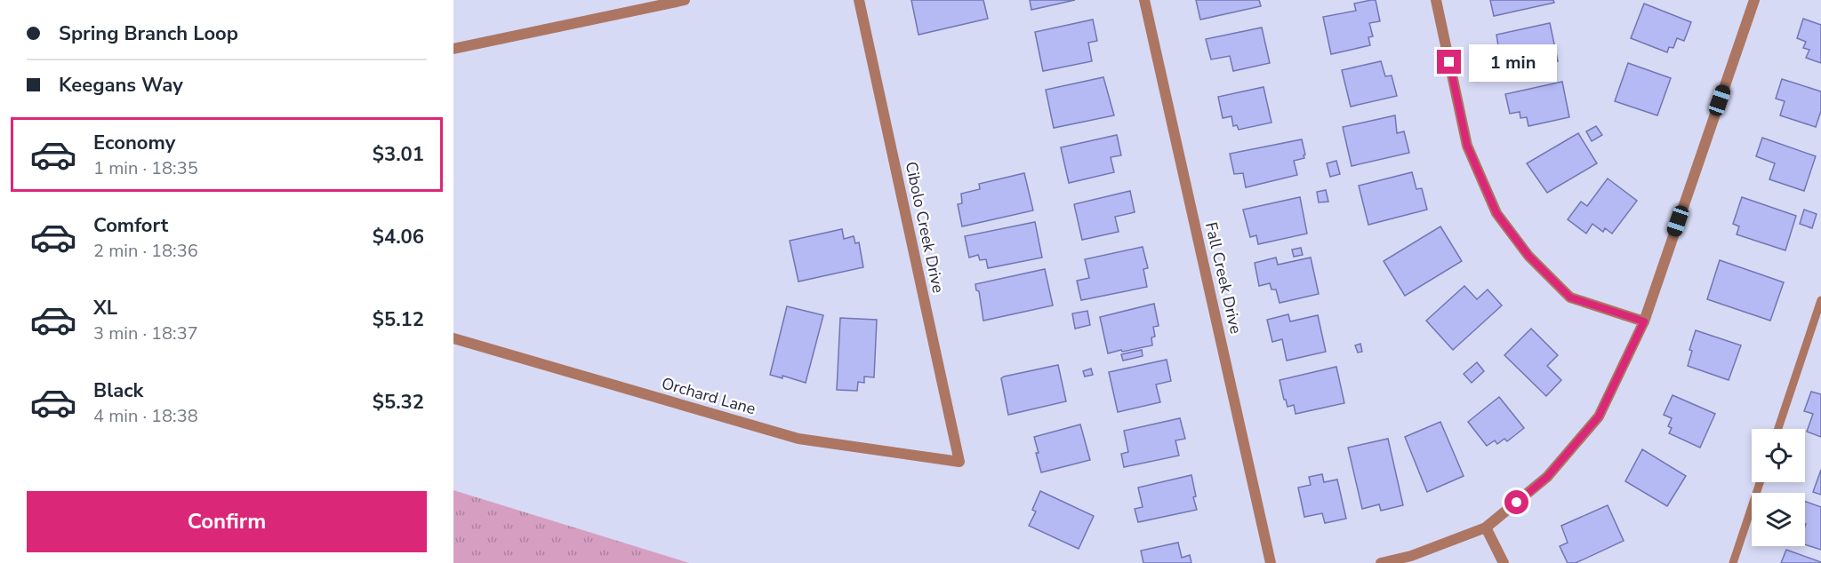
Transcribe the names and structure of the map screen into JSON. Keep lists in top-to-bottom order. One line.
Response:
{"streets":{"street":["Cibolo Creek Drive","Fall Creek Drive","Orchard Lane"]},"crossings":[["Cibolo Creek Drive","Orchard Lane"]],"page":{"banner":["Spring Branch Loop","Keegans Way"],"bubble":"1 min","list":[{"name":"Economy","note":"1 min · 18:35","value":"$3.01"},{"name":"Comfort","note":"2 min · 18:36","value":"$4.06"},{"name":"XL","note":"3 min · 18:37","value":"$5.12"},{"name":"Black","note":"4 min · 18:38","value":"$5.32"}],"buttons":"Confirm"}}
